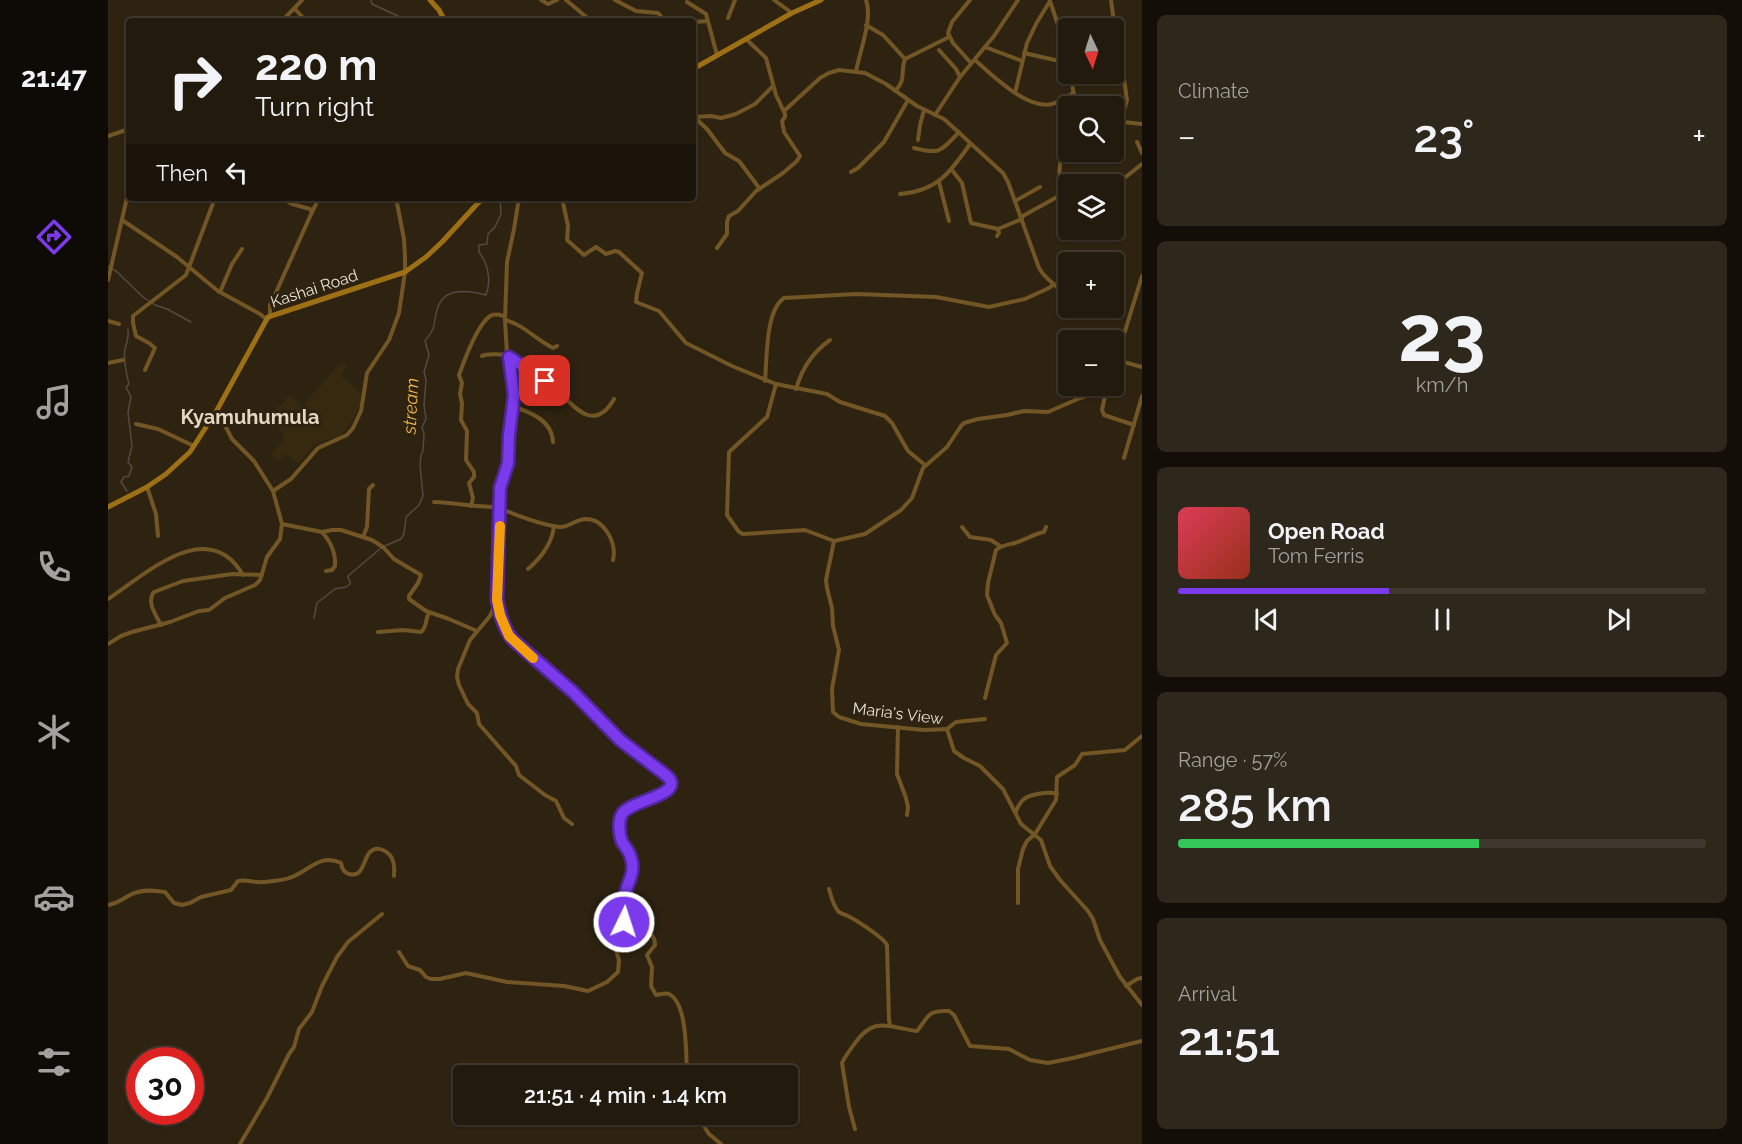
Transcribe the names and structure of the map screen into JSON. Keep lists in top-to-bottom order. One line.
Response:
{"streets":{"street":["Kashai Road","Maria's View"]},"districts":["Kyamuhumula"],"water":["stream"],"north":"bottom","page":{"tabs":"21:47","tile":["Climate",["23","km/h"],["Range · 57%","285 km"],["Arrival","21:51"]],"map_buttons":["+","−"],"turn":["220 m","Turn right"],"heat":["−","23°","+"],"then":"Then","song":["Open Road","Tom Ferris"],"limit":"30","trip":"21:51 · 4 min · 1.4 km"}}
